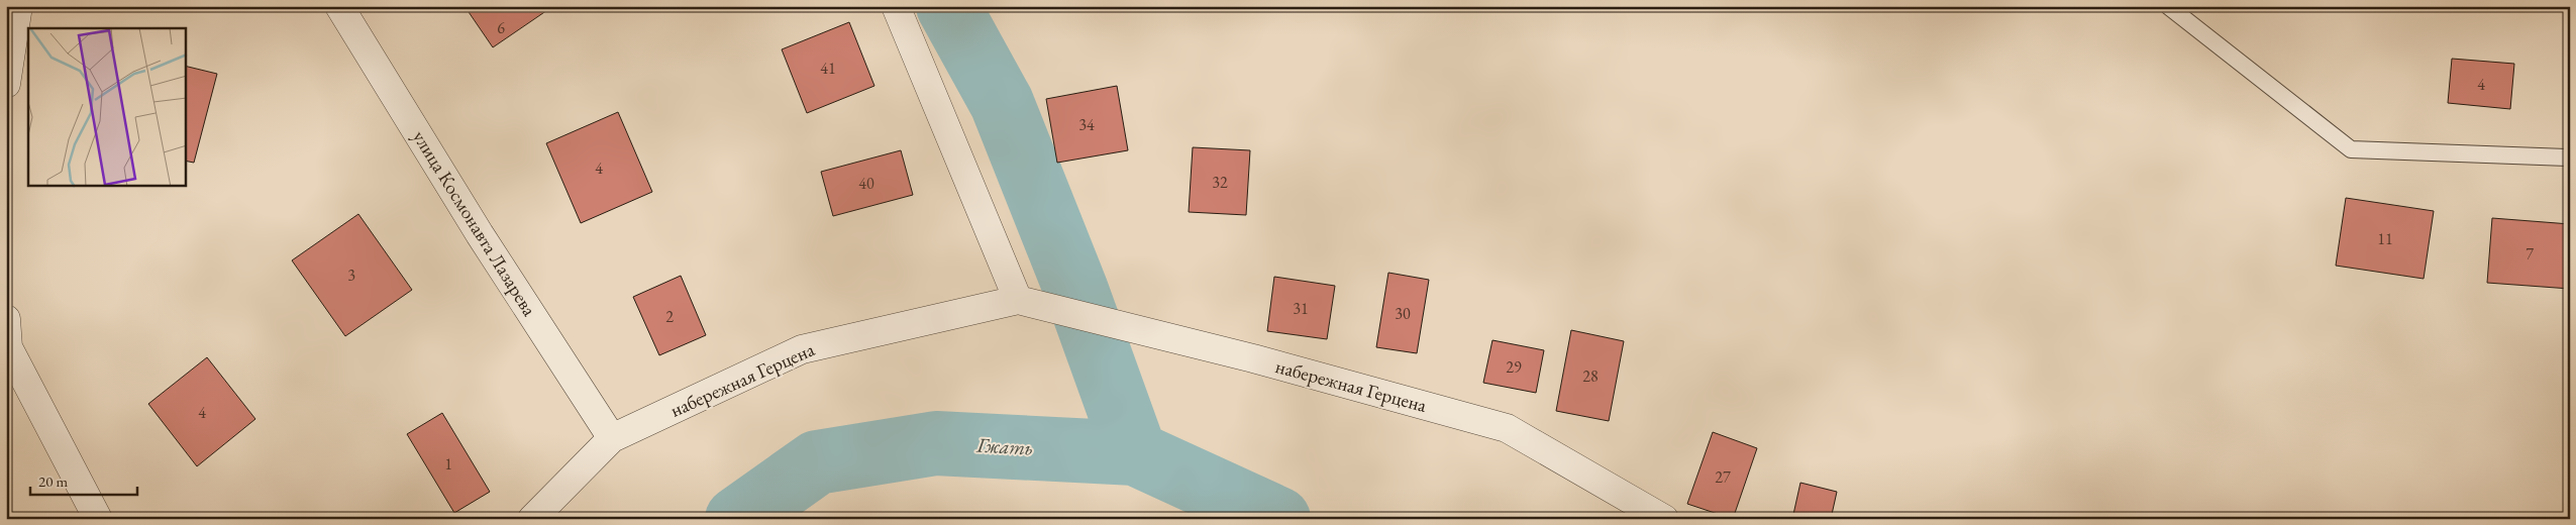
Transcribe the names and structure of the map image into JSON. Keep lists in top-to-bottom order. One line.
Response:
{"streets":{"street":["улица Космонавта Лазарева","набережная Герцена"]},"crossings":[["улица Космонавта Лазарева","набережная Герцена"]],"water":["Гжать"],"house_numbers":["6","41","4","34","4","32","40","11","7","3","31","30","2","29","28","4","1","27"],"scale_bar":"20 m"}
